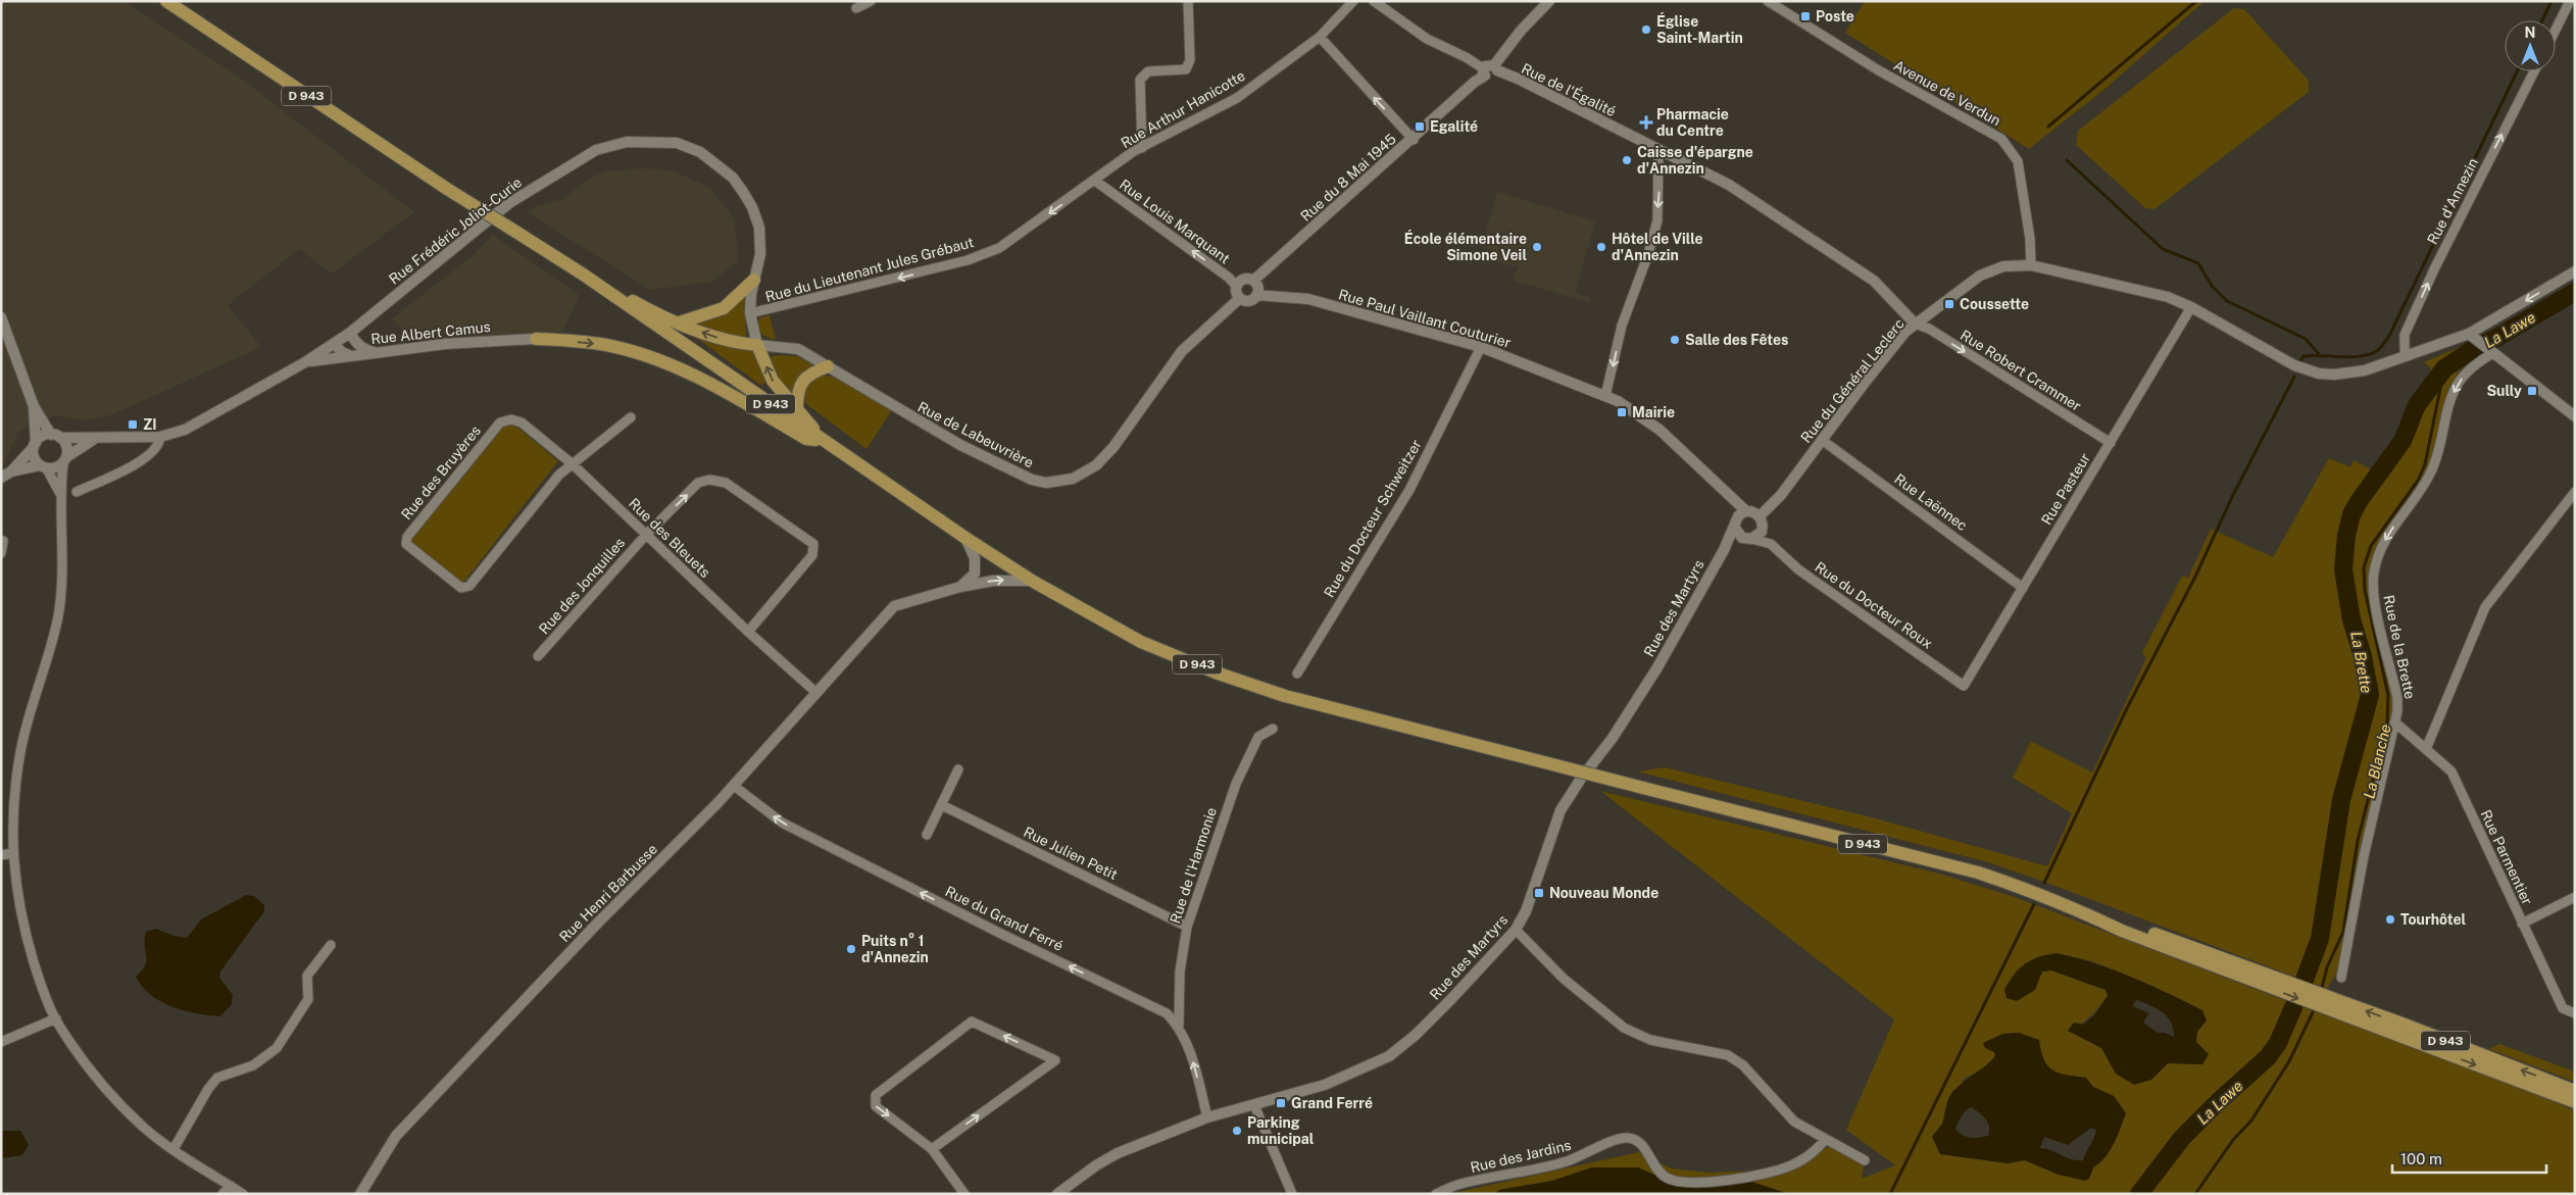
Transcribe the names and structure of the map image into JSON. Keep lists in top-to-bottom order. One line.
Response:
{"streets":{"main road":["D 943"],"street":["Rue de l'Égalité","Avenue de Verdun","Rue Arthur Hanicotte","Rue du 8 Mai 1945","Rue d'Annezin","Rue Louis Marquant","Rue Frédéric Joliot-Curie","Rue du Lieutenant Jules Grébaut","Rue Paul Vaillant Couturier","Rue Albert Camus","Rue Robert Crammer","Rue du Général Leclerc","Rue de Labeuvrière","Rue des Bruyères","Rue Pasteur","Rue Laënnec","Rue du Docteur Schweitzer","Rue des Bleuets","Rue des Jonquilles","Rue du Docteur Roux","Rue des Martyrs","Rue de la Brette","Rue Julien Petit","Rue Parmentier","Rue de l'Harmonie","Rue Henri Barbusse","Rue du Grand Ferré","Rue des Jardins"]},"crossings":[["Rue de l'Égalité","Rue Robert Crammer"],["Rue de l'Égalité","Rue du Général Leclerc"],["Avenue de Verdun","Rue du Général Leclerc"],["D 943","Rue Henri Barbusse"],["Rue Arthur Hanicotte","Rue Louis Marquant"],["Rue Arthur Hanicotte","Rue du Lieutenant Jules Grébaut"],["Rue du 8 Mai 1945","Rue Louis Marquant"],["Rue du 8 Mai 1945","Rue Paul Vaillant Couturier"],["Rue du 8 Mai 1945","Rue de Labeuvrière"],["Rue d'Annezin","Rue du Général Leclerc"],["Rue Louis Marquant","Rue du Lieutenant Jules Grébaut"],["Rue Louis Marquant","Rue Paul Vaillant Couturier"],["Rue Louis Marquant","Rue de Labeuvrière"],["Rue Frédéric Joliot-Curie","Rue du Lieutenant Jules Grébaut"],["Rue Frédéric Joliot-Curie","Rue Albert Camus"],["Rue Frédéric Joliot-Curie","Rue de Labeuvrière"],["Rue Paul Vaillant Couturier","Rue du Général Leclerc"],["Rue Paul Vaillant Couturier","Rue de Labeuvrière"],["Rue Paul Vaillant Couturier","Rue du Docteur Schweitzer"],["Rue Paul Vaillant Couturier","Rue du Docteur Roux"],["Rue Robert Crammer","Rue du Général Leclerc"],["Rue Robert Crammer","Rue Pasteur"],["Rue du Général Leclerc","Rue Pasteur"],["Rue du Général Leclerc","Rue Laënnec"],["Rue du Général Leclerc","Rue du Docteur Roux"],["Rue des Bruyères","Rue des Bleuets"],["Rue Pasteur","Rue Laënnec"],["Rue Pasteur","Rue du Docteur Roux"],["Rue des Bleuets","Rue des Jonquilles"],["Rue des Bleuets","Rue Henri Barbusse"],["Rue des Martyrs","Rue du Grand Ferré"],["Rue de la Brette","Rue Parmentier"],["Rue Julien Petit","Rue de l'Harmonie"],["Rue de l'Harmonie","Rue du Grand Ferré"],["Rue Henri Barbusse","Rue du Grand Ferré"]],"one_way":["Rue d'Annezin","Rue Louis Marquant","Rue du Lieutenant Jules Grébaut","Rue Robert Crammer","Rue de la Brette","Rue du Grand Ferré"],"water":["La Lawe","La Brette","La Blanche"],"places":{"transit":["Poste","Egalité","Coussette","Sully","Mairie","ZI","Nouveau Monde","Grand Ferré"],"other":["Église Saint-Martin","Caisse d'épargne d'Annezin","École élémentaire Simone Veil","Hôtel de Ville d'Annezin","Salle des Fêtes","Tourhôtel","Puits n° 1 d'Annezin","Parking municipal"],"health":["Pharmacie du Centre"]},"scale_bar":"100 m","north":"top"}
